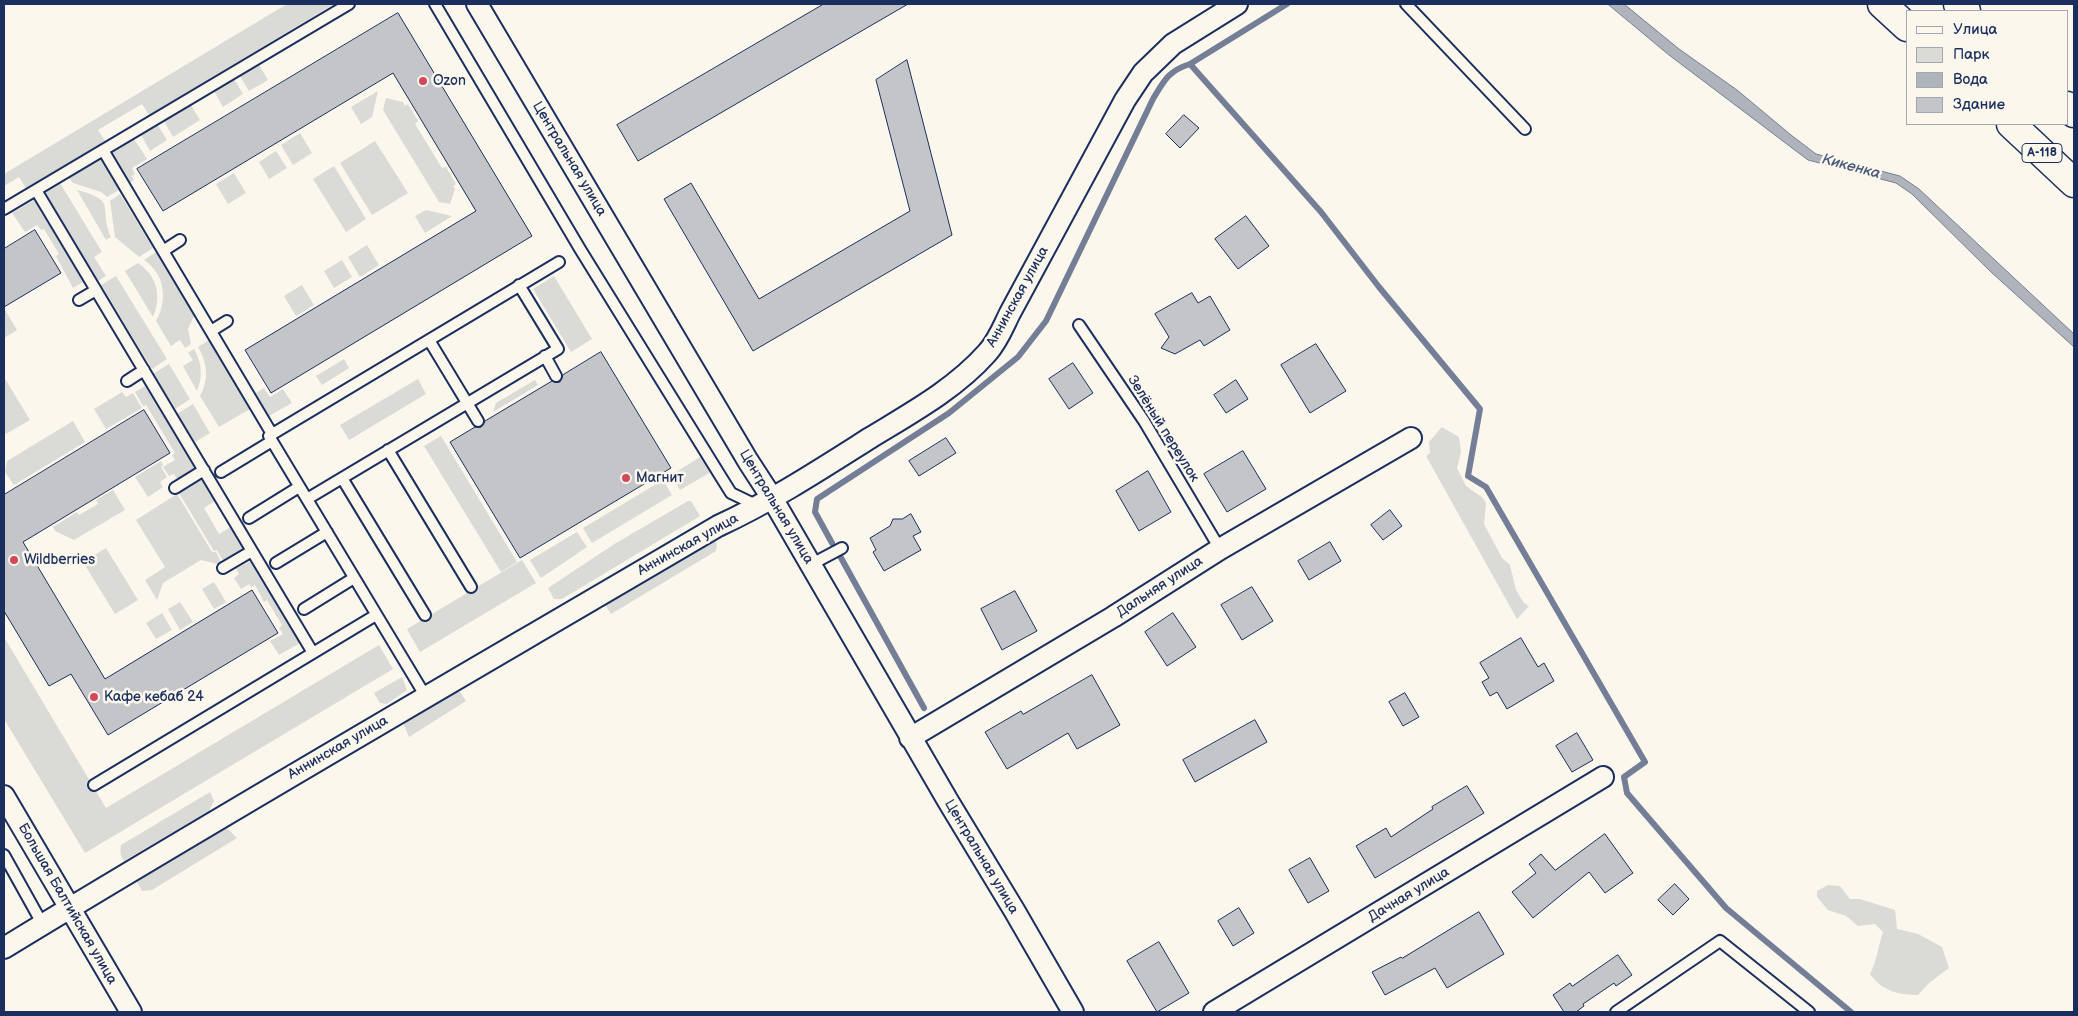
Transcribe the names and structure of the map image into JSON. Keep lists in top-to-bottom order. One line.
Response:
{"streets":{"highway":["А-118"],"street":["Центральная улица","Аннинская улица","Дальняя улица","Дачная улица","Большая Балтийская улица"],"lane":["Зелёный переулок"]},"crossings":[["Центральная улица","Аннинская улица"],["Центральная улица","Дальняя улица"],["Аннинская улица","Большая Балтийская улица"],["Зелёный переулок","Дальняя улица"]],"water":["Кикенка"],"places":["Ozon","Магнит","Wildberries","Кафе кебаб 24"],"legend":["Улица","Парк","Вода","Здание"]}
